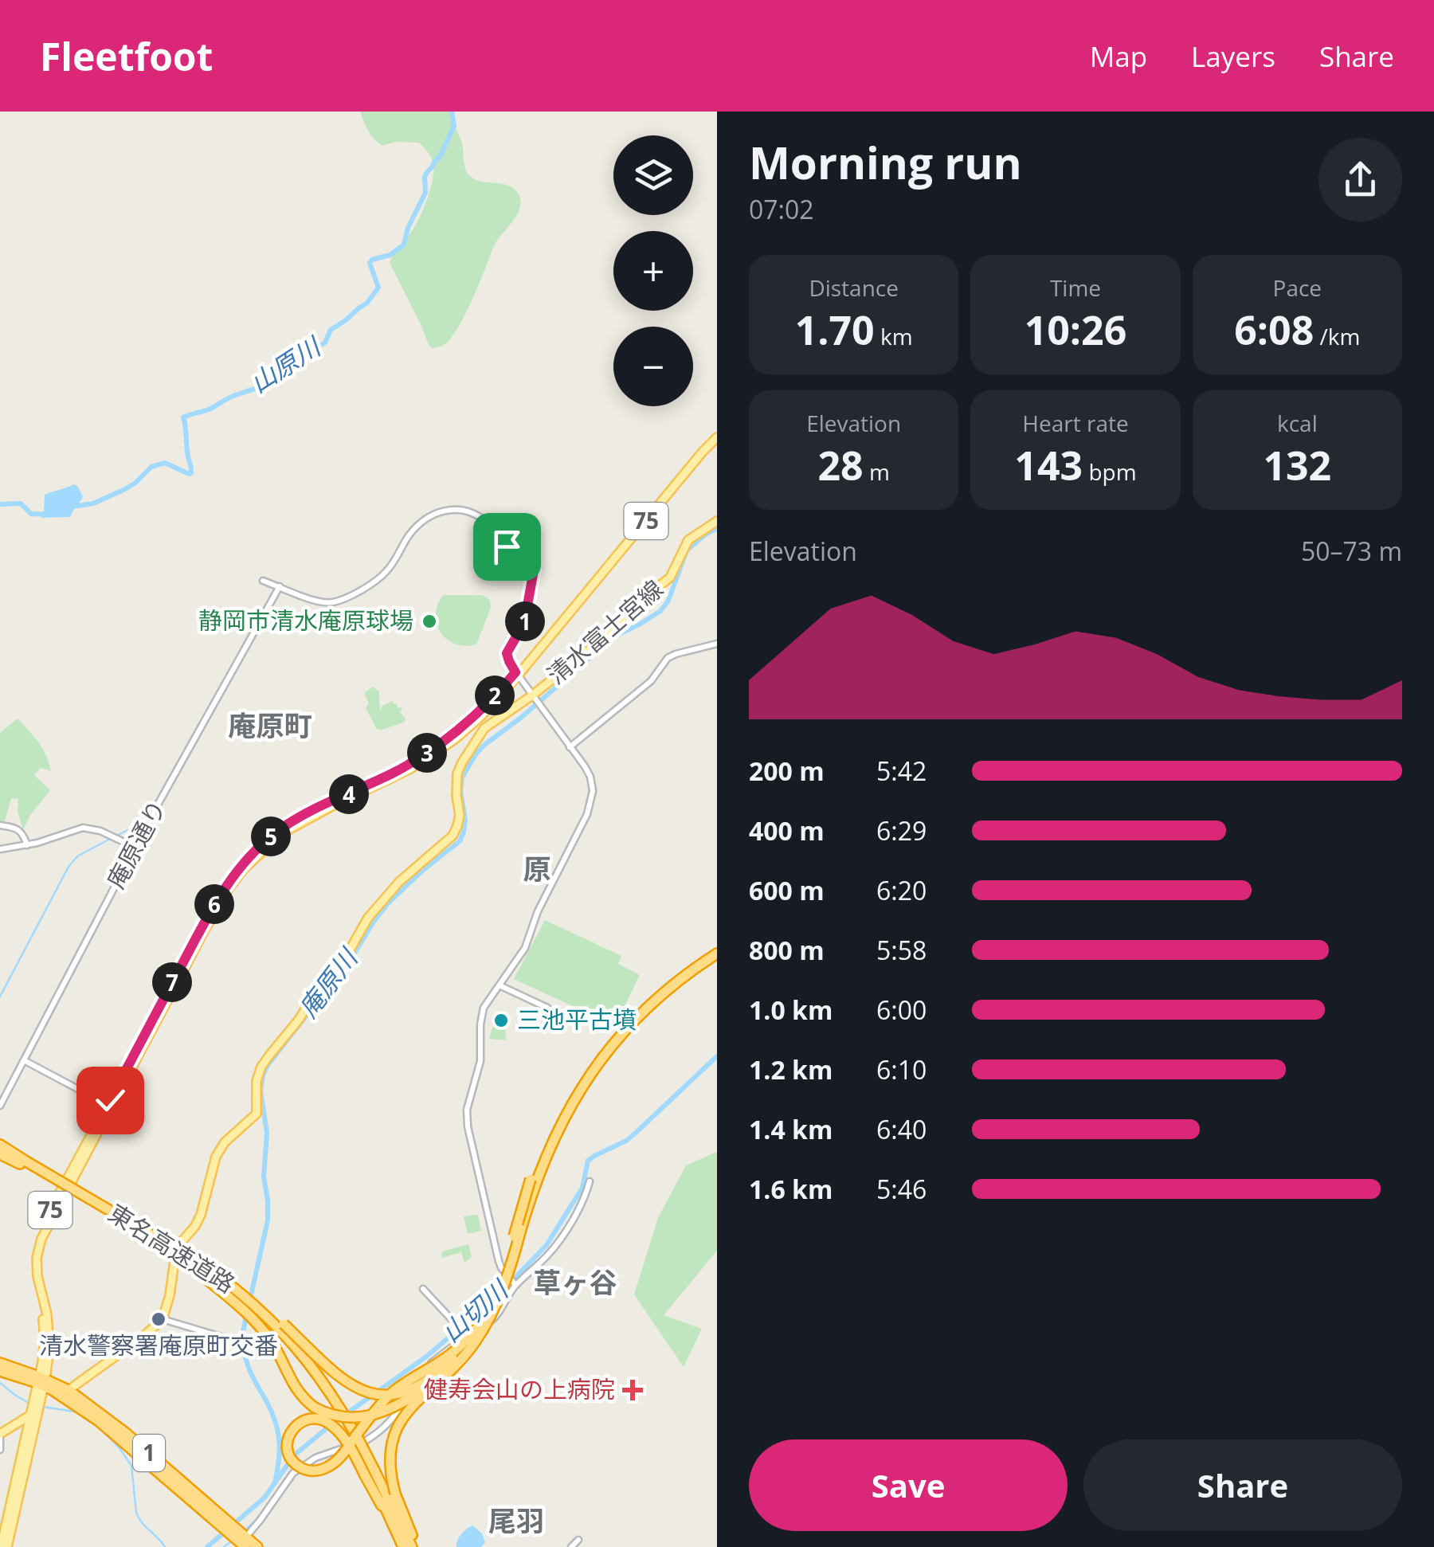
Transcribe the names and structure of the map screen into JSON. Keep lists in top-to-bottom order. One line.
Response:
{"streets":{"highway":["東名高速道路","1"],"main road":["75","清水富士宮線"],"street":["庵原通り"]},"crossings":[["清水富士宮線","1"]],"districts":["庵原町","原","草ヶ谷","尾羽"],"water":["山原川","庵原川","山切川"],"places":{"other":["静岡市清水庵原球場","三池平古墳","清水警察署庵原町交番"],"health":["健寿会山の上病院"]},"page":{"header":"Fleetfoot","nav":["Map","Layers","Share"],"heading":["Morning run","07:02"],"map_buttons":["+","−"],"stats":[["Distance","1.70 km"],["Time","10:26"],["Pace","6:08 /km"],["Elevation","28 m"],["Heart rate","143 bpm"],["kcal","132"]],"chart":["Elevation","50–73 m"],"pins":["1","2","3","4","5","6","7"],"list":[{"name":"200 m","note":"5:42"},{"name":"400 m","note":"6:29"},{"name":"600 m","note":"6:20"},{"name":"800 m","note":"5:58"},{"name":"1.0 km","note":"6:00"},{"name":"1.2 km","note":"6:10"},{"name":"1.4 km","note":"6:40"},{"name":"1.6 km","note":"5:46"}],"buttons":["Save","Share"]}}
